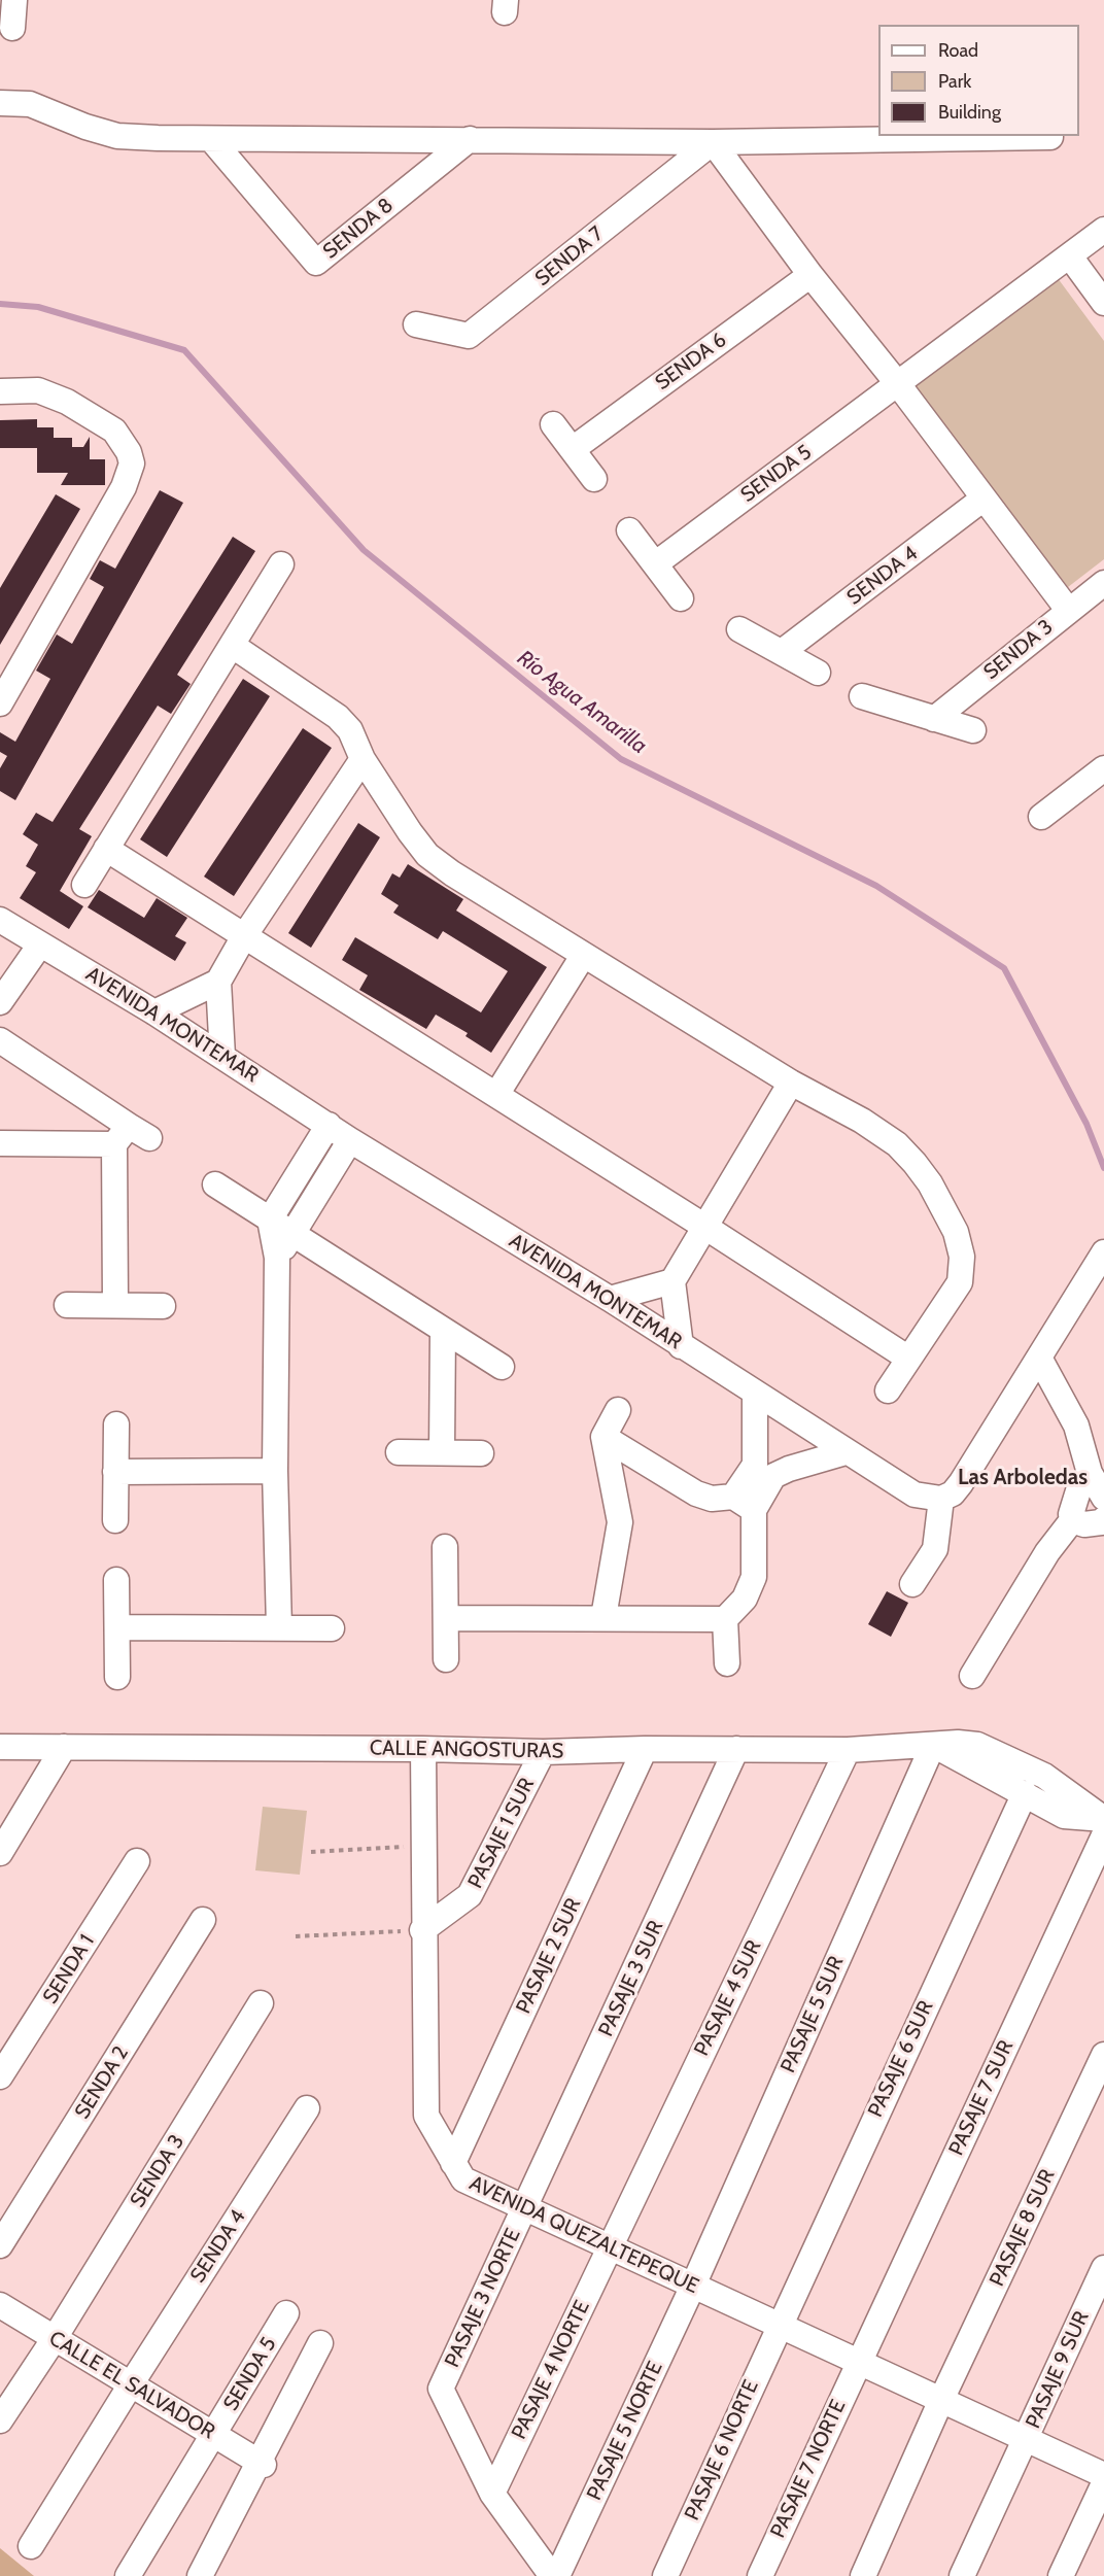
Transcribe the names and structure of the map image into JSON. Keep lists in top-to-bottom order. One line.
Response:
{"streets":{"street":["SENDA 8","SENDA 7","SENDA 6","SENDA 5","SENDA 4","SENDA 3","AVENIDA MONTEMAR","CALLE ANGOSTURAS","PASAJE 1 SUR","PASAJE 2 SUR","SENDA 1","PASAJE 3 SUR","PASAJE 4 SUR","PASAJE 5 SUR","PASAJE 6 SUR","SENDA 2","PASAJE 7 SUR","PASAJE 8 SUR","AVENIDA QUEZALTEPEQUE","PASAJE 3 NORTE","PASAJE 4 NORTE","PASAJE 9 SUR","CALLE EL SALVADOR","PASAJE 5 NORTE","PASAJE 6 NORTE","PASAJE 7 NORTE"]},"crossings":[["SENDA 5","CALLE EL SALVADOR"],["SENDA 4","CALLE EL SALVADOR"],["SENDA 3","CALLE EL SALVADOR"],["CALLE ANGOSTURAS","PASAJE 1 SUR"],["CALLE ANGOSTURAS","PASAJE 2 SUR"],["CALLE ANGOSTURAS","PASAJE 3 SUR"],["CALLE ANGOSTURAS","PASAJE 4 SUR"],["CALLE ANGOSTURAS","PASAJE 5 SUR"],["CALLE ANGOSTURAS","PASAJE 6 SUR"],["CALLE ANGOSTURAS","AVENIDA QUEZALTEPEQUE"],["PASAJE 1 SUR","AVENIDA QUEZALTEPEQUE"],["PASAJE 2 SUR","AVENIDA QUEZALTEPEQUE"],["PASAJE 3 SUR","AVENIDA QUEZALTEPEQUE"],["PASAJE 3 SUR","PASAJE 3 NORTE"],["PASAJE 4 SUR","AVENIDA QUEZALTEPEQUE"],["PASAJE 4 SUR","PASAJE 4 NORTE"],["PASAJE 5 SUR","AVENIDA QUEZALTEPEQUE"],["PASAJE 5 SUR","PASAJE 5 NORTE"],["PASAJE 6 SUR","AVENIDA QUEZALTEPEQUE"],["PASAJE 6 SUR","PASAJE 6 NORTE"],["PASAJE 7 SUR","AVENIDA QUEZALTEPEQUE"],["PASAJE 7 SUR","PASAJE 7 NORTE"],["PASAJE 8 SUR","AVENIDA QUEZALTEPEQUE"],["AVENIDA QUEZALTEPEQUE","PASAJE 3 NORTE"],["AVENIDA QUEZALTEPEQUE","PASAJE 4 NORTE"],["AVENIDA QUEZALTEPEQUE","PASAJE 9 SUR"],["AVENIDA QUEZALTEPEQUE","PASAJE 5 NORTE"],["AVENIDA QUEZALTEPEQUE","PASAJE 6 NORTE"],["AVENIDA QUEZALTEPEQUE","PASAJE 7 NORTE"],["PASAJE 3 NORTE","PASAJE 4 NORTE"]],"districts":["Las Arboledas"],"water":["Río Agua Amarilla"],"legend":["Road","Park","Building"]}
